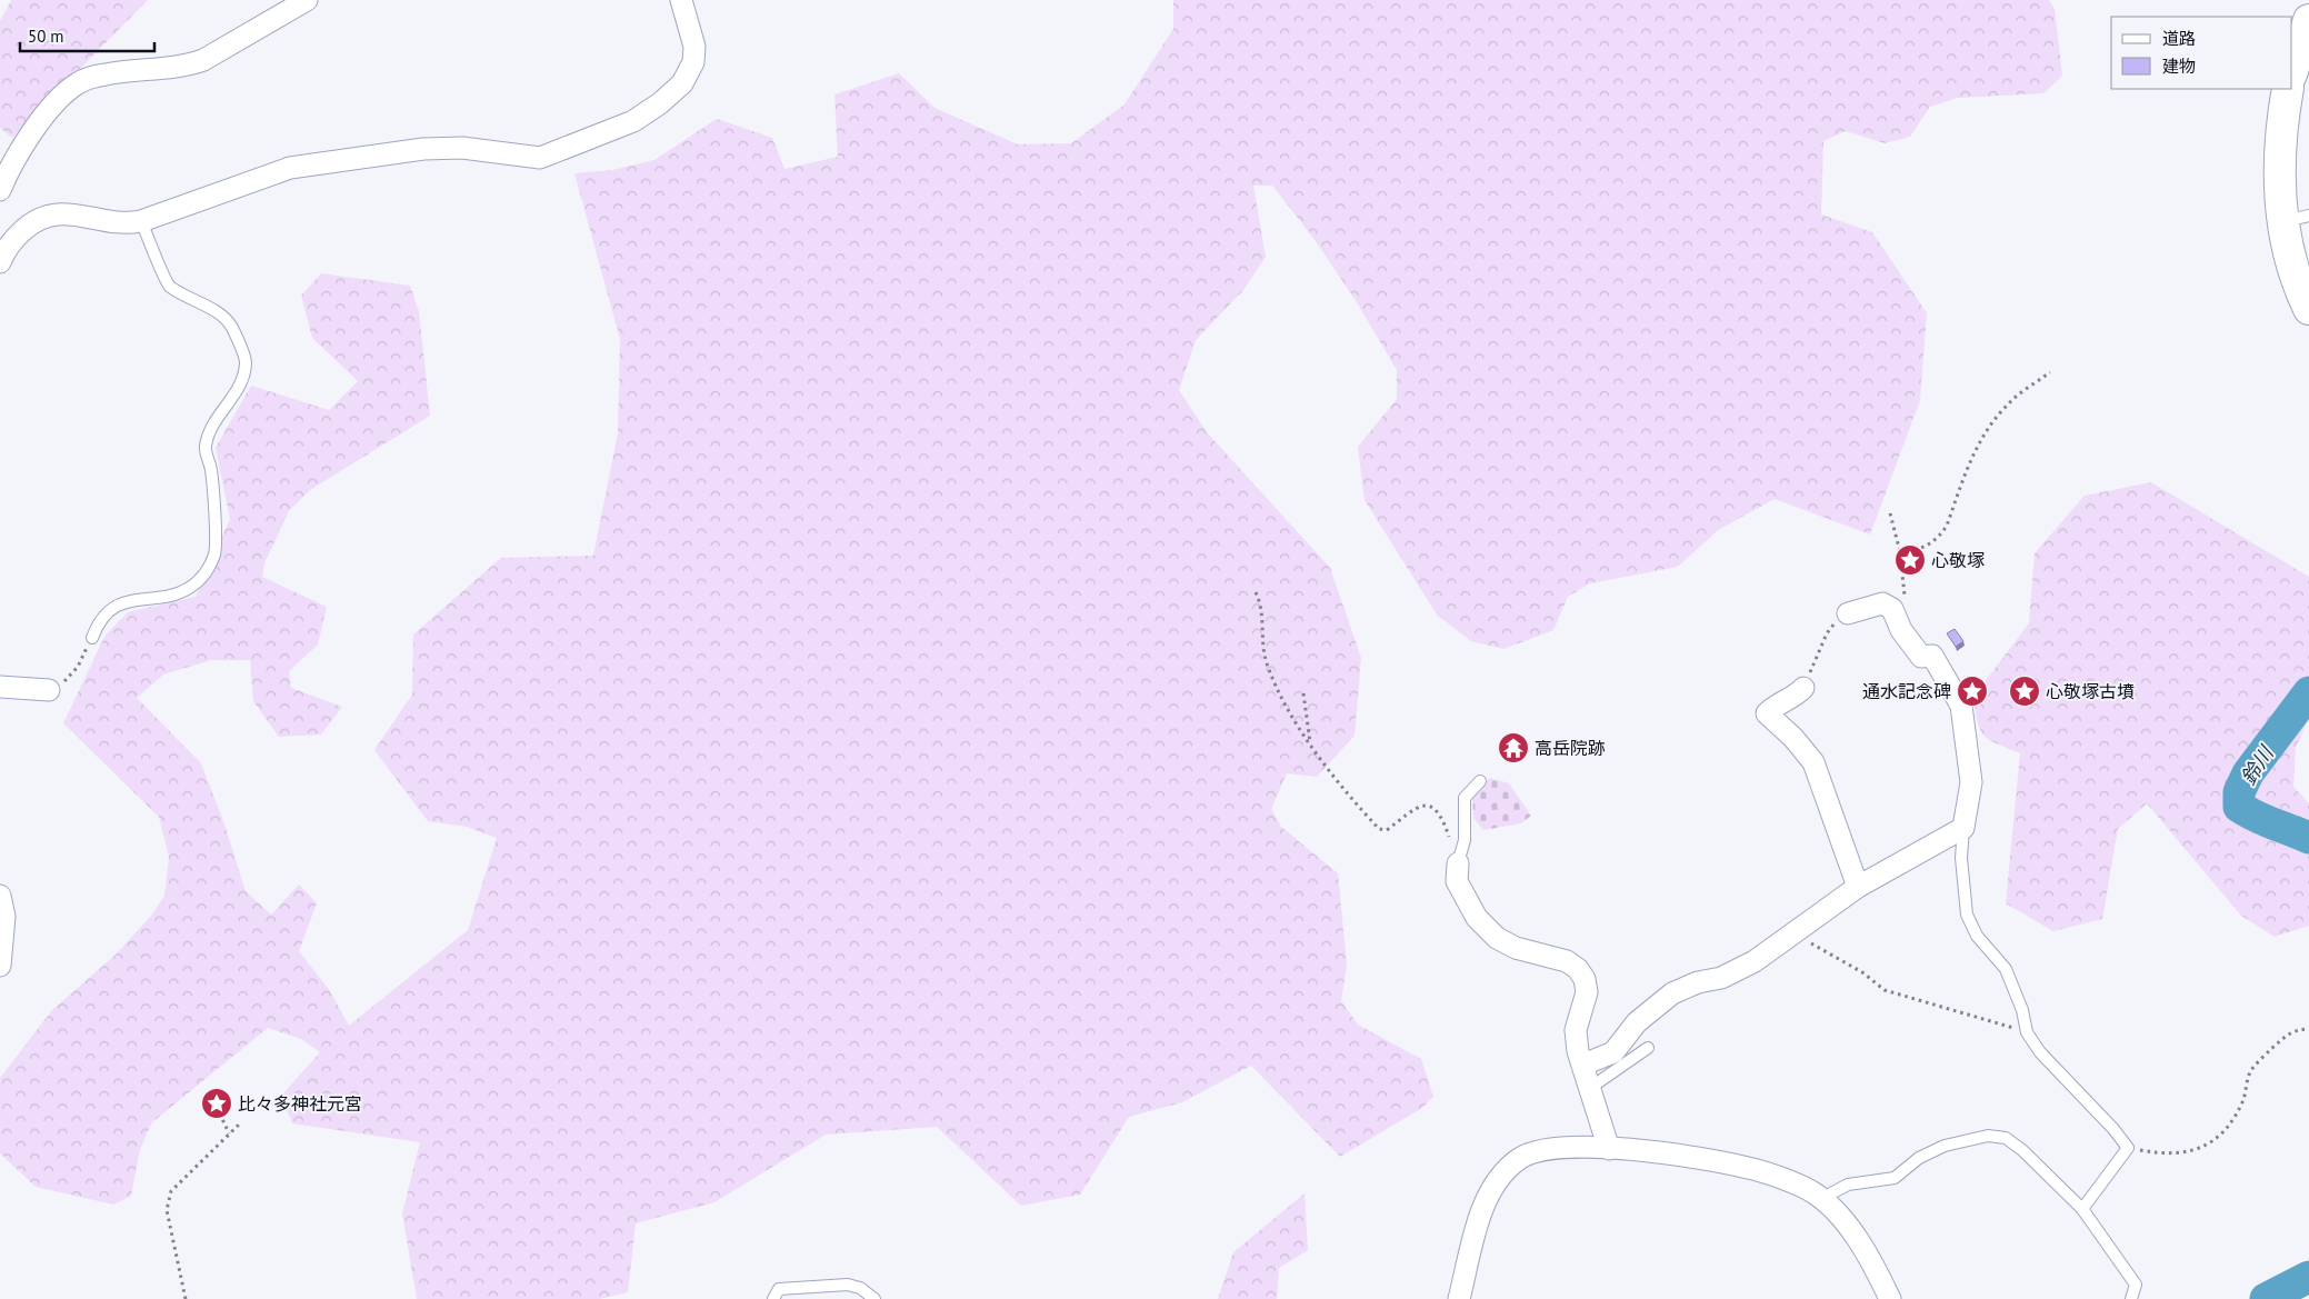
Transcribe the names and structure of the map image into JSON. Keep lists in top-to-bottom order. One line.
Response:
{"water":["鈴川"],"places":{"place":["心敬塚","通水記念碑","心敬塚古墳","比々多神社元宮"],"temple":["高岳院跡"]},"legend":["道路","建物"],"scale_bar":"50 m"}
